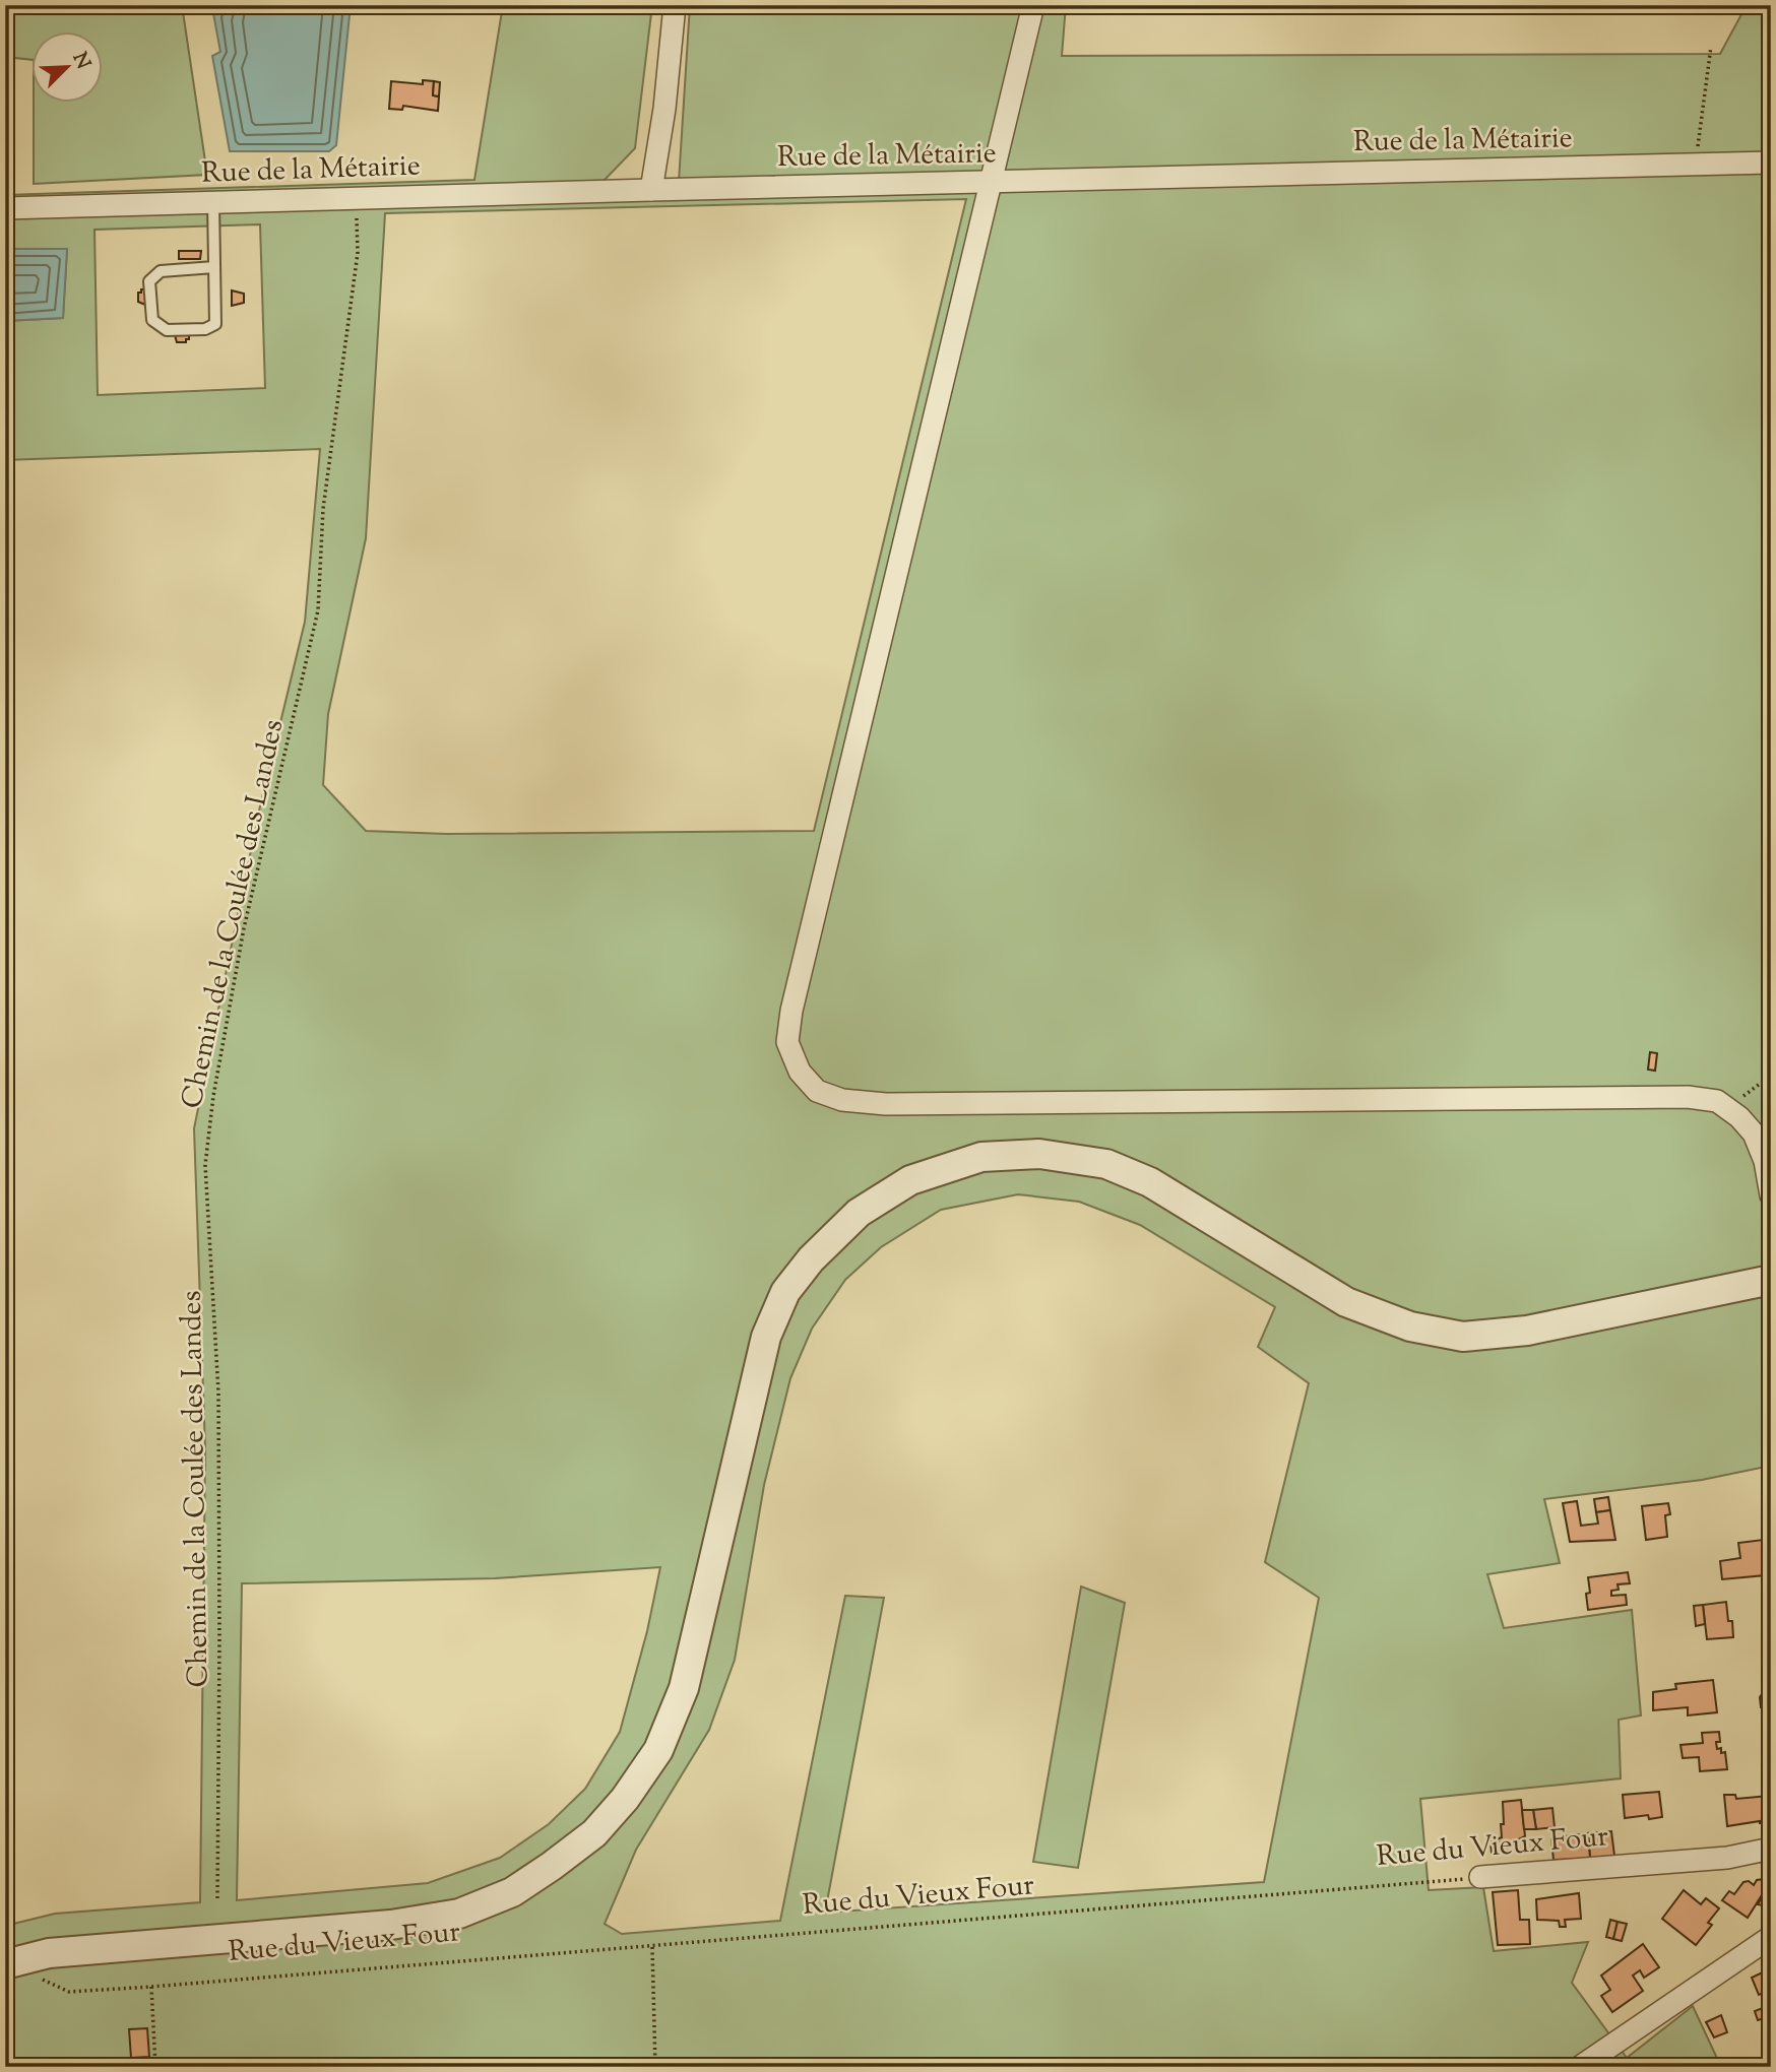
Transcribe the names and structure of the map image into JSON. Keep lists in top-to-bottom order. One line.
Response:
{"streets":{"street":["Rue de la Métairie","Rue du Vieux Four"],"path":["Chemin de la Coulée des Landes"]},"crossings":[["Rue de la Métairie","Chemin de la Coulée des Landes"]],"north":"top right"}
